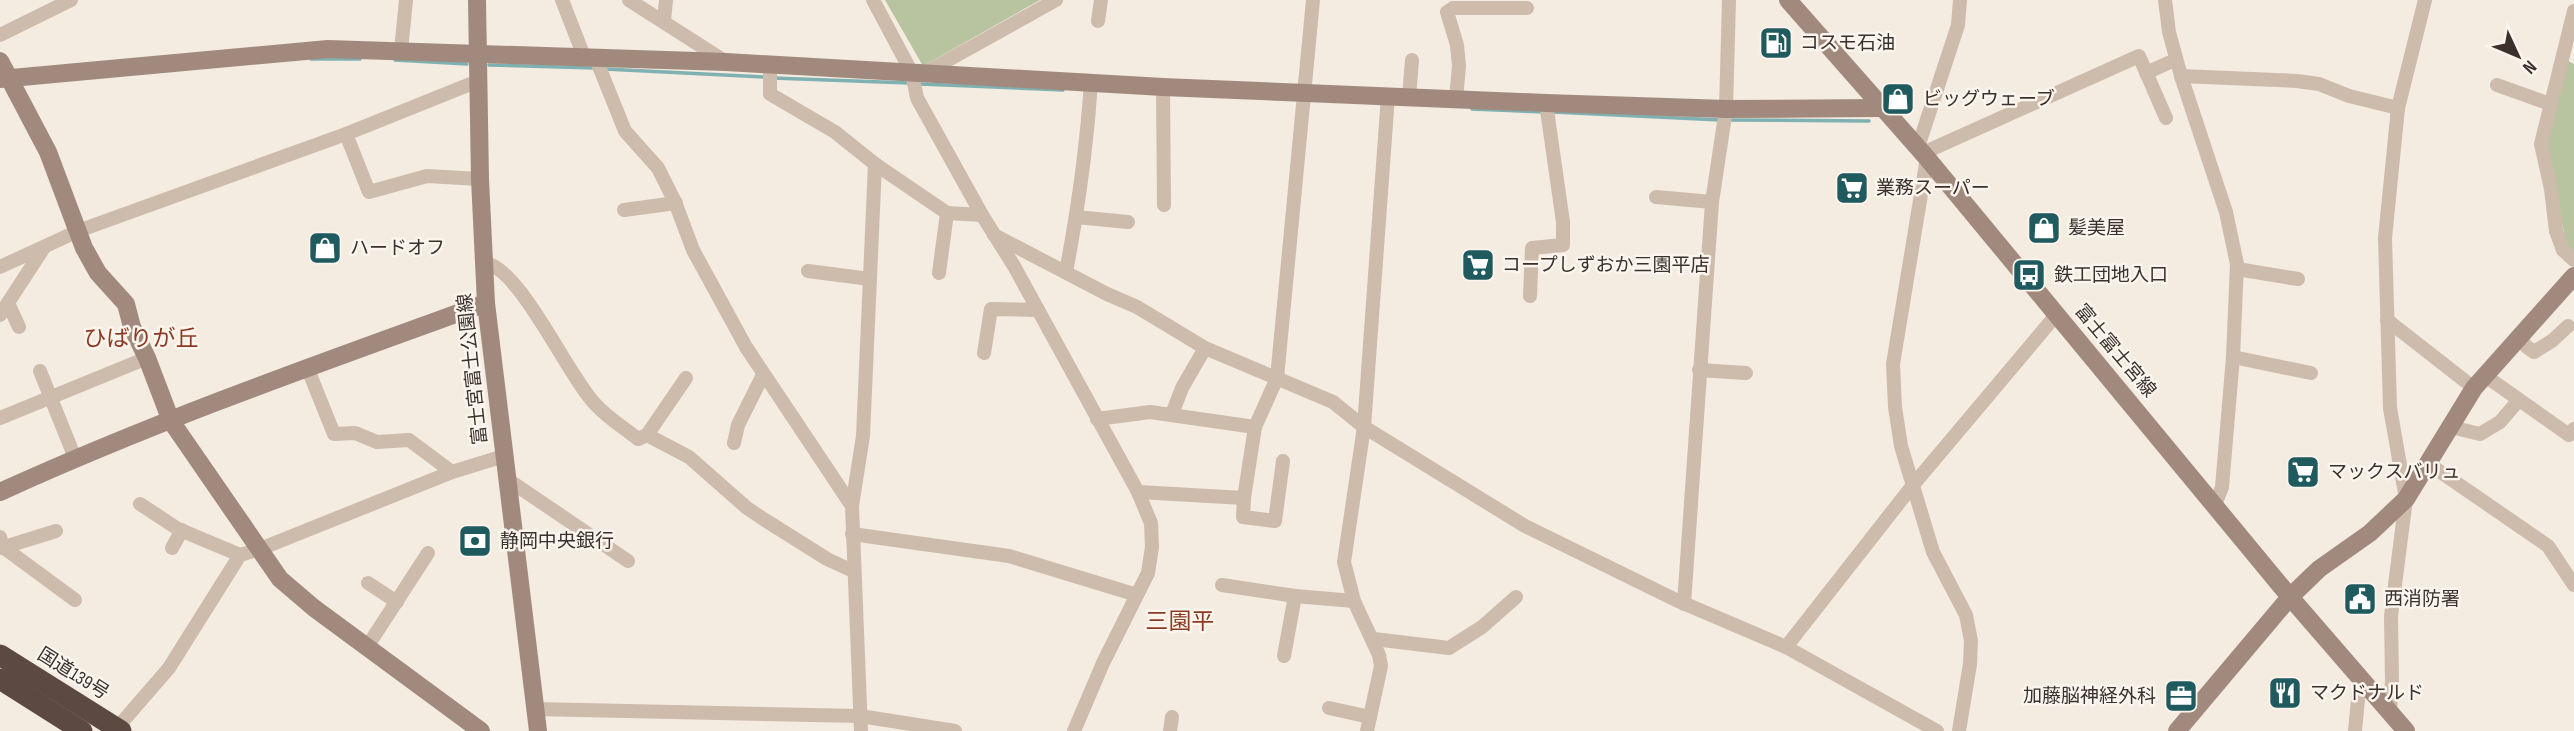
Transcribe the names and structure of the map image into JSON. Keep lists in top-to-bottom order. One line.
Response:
{"streets":{"highway":["国道139号"],"street":["富士富士宮線","富士宮富士公園線"]},"districts":["ひばりが丘","三園平"],"places":{"fuel station":["コスモ石油"],"shop":["ビッグウェーブ","髪美屋","ハードオフ"],"supermarket":["業務スーパー","コープしずおか三園平店","マックスバリュ"],"bus stop":["鉄工団地入口"],"bank":["静岡中央銀行"],"public building":["西消防署"],"restaurant":["マクドナルド"],"office":["加藤脳神経外科"]},"north":"bottom right"}
